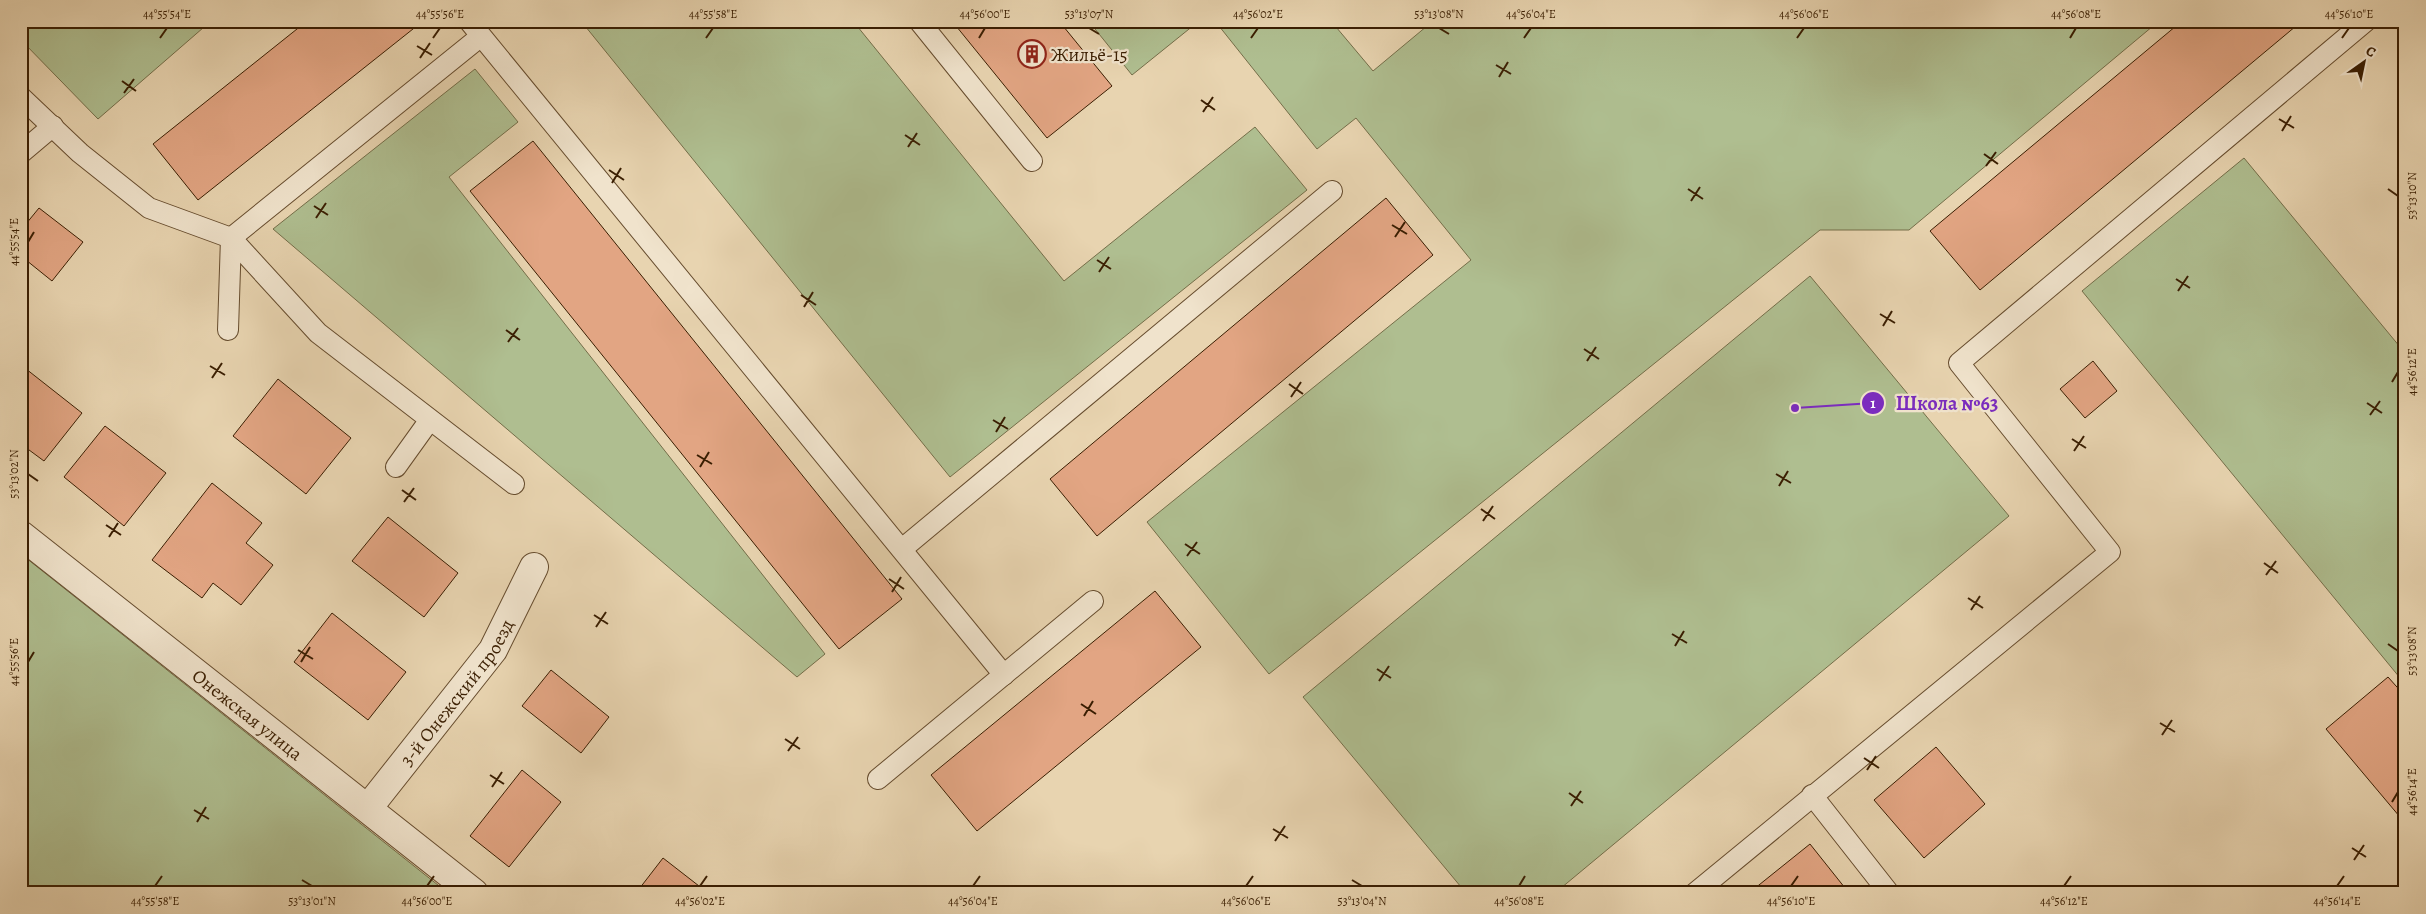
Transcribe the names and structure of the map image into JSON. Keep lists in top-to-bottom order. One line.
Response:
{"streets":{"street":["3-й Онежский проезд","Онежская улица"]},"crossings":[["3-й Онежский проезд","Онежская улица"]],"places":{"building":["Жильё-15"],"other":["Школа №63"]},"north":"top right","coordinates":["44°55'54\"E","44°55'56\"E","44°55'58\"E","44°56'00\"E","53°13'07\"N","44°56'02\"E","53°13'08\"N","44°56'04\"E","44°56'06\"E","44°56'08\"E","44°56'10\"E","53°13'10\"N","44°56'12\"E","53°13'02\"N","44°56'14\"E","53°13'01\"N","53°13'04\"N"]}
